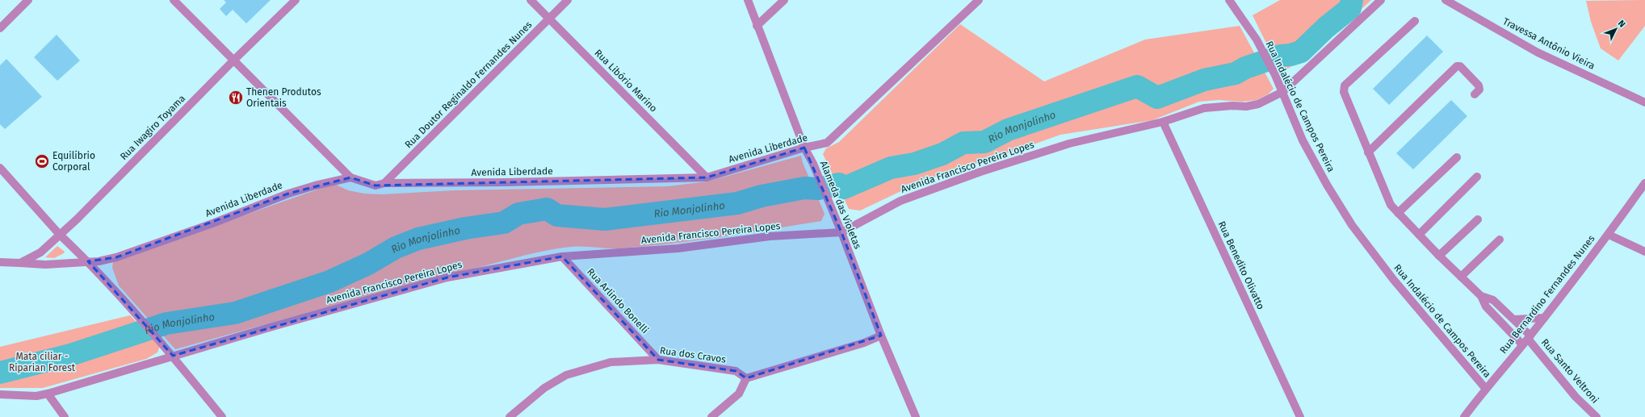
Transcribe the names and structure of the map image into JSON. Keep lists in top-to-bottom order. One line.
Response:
{"streets":{"street":["Travessa Antônio Vieira","Rua Libório Marino","Rua Doutor Reginaldo Fernandes Nunes","Rua Indalécio de Campos Pereira","Rua Iwagiro Toyama","Avenida Liberdade","Avenida Francisco Pereira Lopes","Alameda das Violetas","Rua Benedito Olivatto","Rua Bernardino Fernandes Nunes","Rua Arlindo Bonelli","Rua dos Cravos","Rua Santo Veltroni"]},"crossings":[["Rua Libório Marino","Rua Doutor Reginaldo Fernandes Nunes"],["Rua Libório Marino","Avenida Liberdade"],["Rua Doutor Reginaldo Fernandes Nunes","Avenida Liberdade"],["Rua Indalécio de Campos Pereira","Avenida Francisco Pereira Lopes"],["Rua Indalécio de Campos Pereira","Rua Bernardino Fernandes Nunes"],["Rua Iwagiro Toyama","Avenida Liberdade"],["Avenida Liberdade","Alameda das Violetas"],["Avenida Francisco Pereira Lopes","Alameda das Violetas"],["Avenida Francisco Pereira Lopes","Rua Benedito Olivatto"],["Avenida Francisco Pereira Lopes","Rua Arlindo Bonelli"],["Rua Bernardino Fernandes Nunes","Rua Santo Veltroni"],["Rua Arlindo Bonelli","Rua dos Cravos"]],"water":["Rio Monjolinho"],"parks":["Mata ciliar - Riparian Forest"],"places":{"restaurant":["Thenen Produtos Orientais"],"sports":["Equilíbrio Corporal"]},"north":"top right"}
